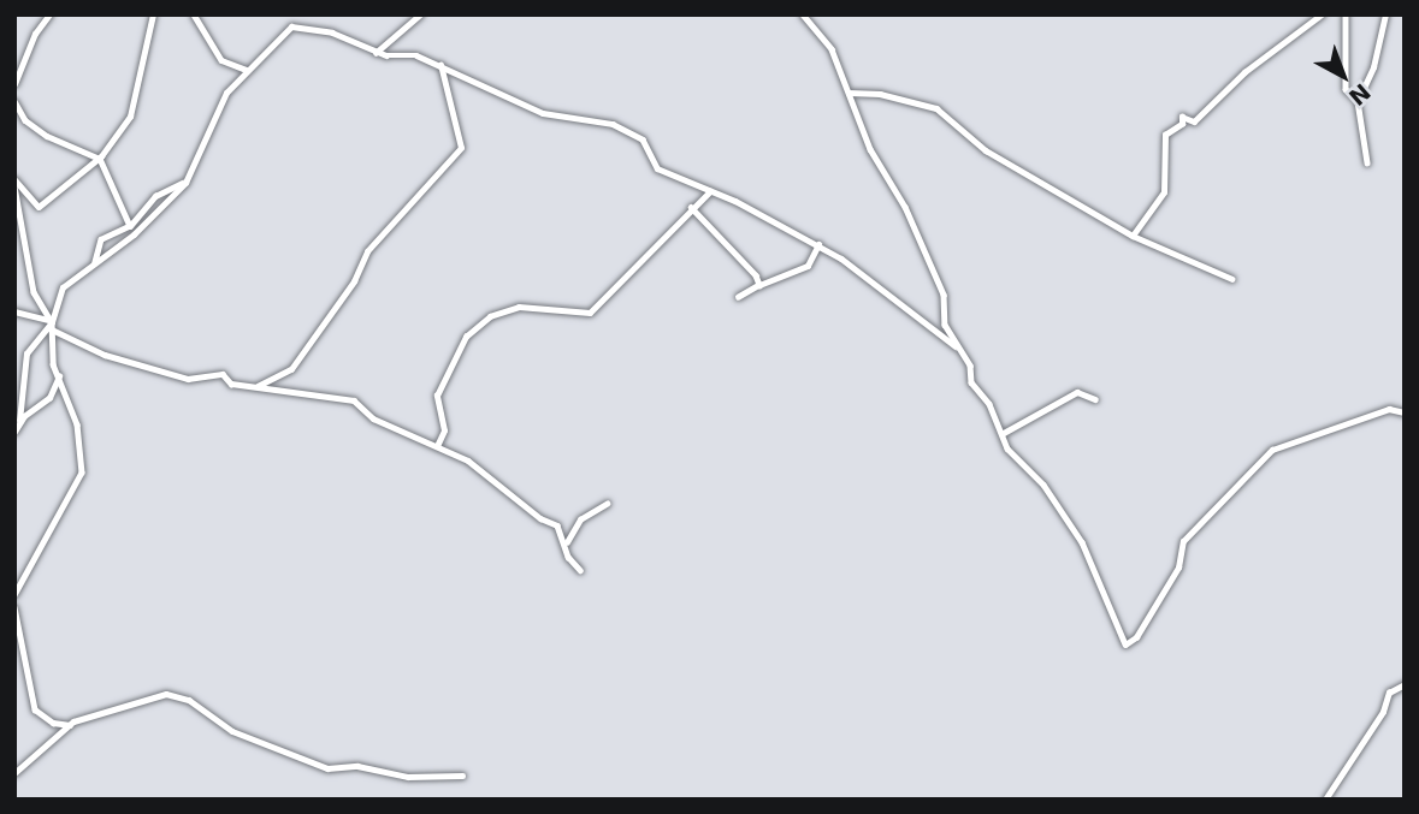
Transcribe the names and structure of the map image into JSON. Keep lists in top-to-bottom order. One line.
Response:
{"north":"bottom right"}
